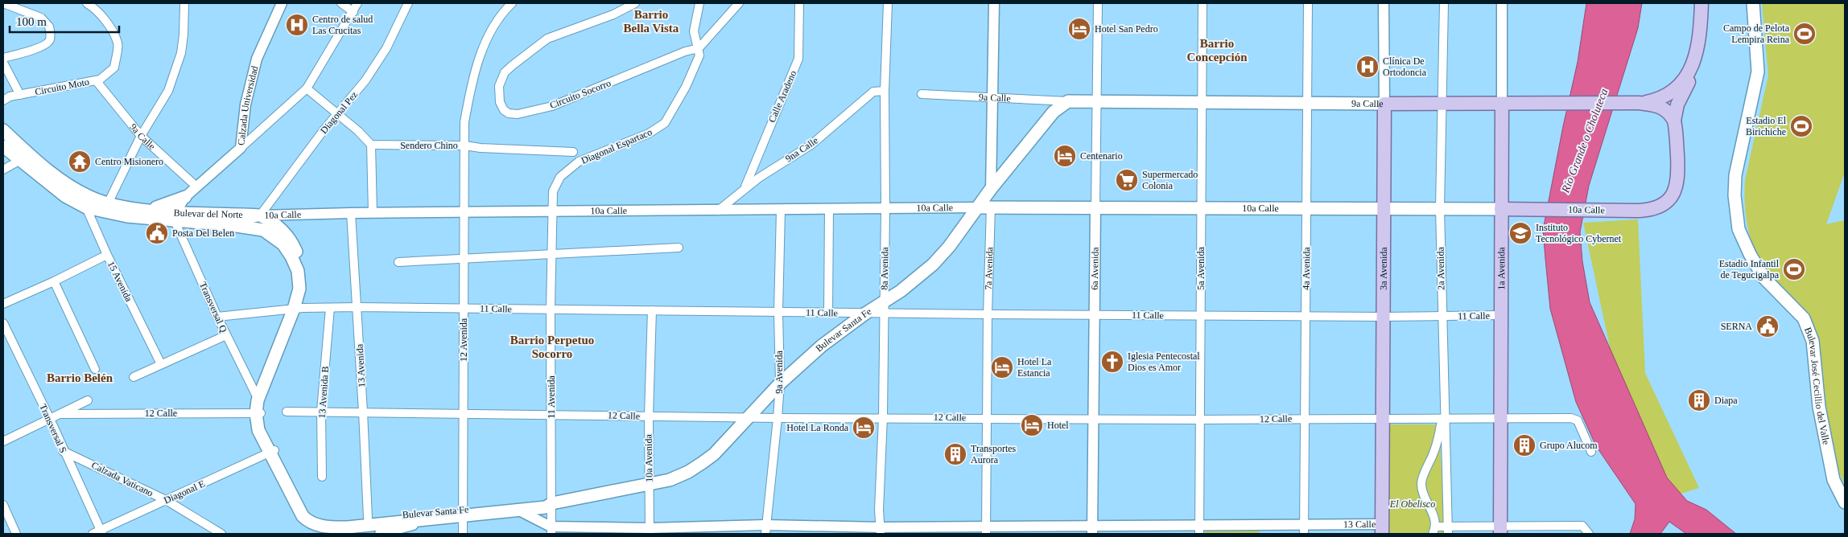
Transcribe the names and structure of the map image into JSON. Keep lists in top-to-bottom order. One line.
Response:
{"streets":{"main road":["9a Calle","10a Calle","Bulevar del Norte","3a Avenida","1a Avenida","Bulevar Santa Fe","Bulevar José Cecillio del Valle"],"street":["Circuito Moto","Circuito Socorro","Calle Aradeno","Calzada Universidad","Diagonal Pez","Sendero Chino","Diagonal Espartaco","9na Calle","8a Avenida","7a Avenida","6a Avenida","5a Avenida","4a Avenida","2a Avenida","15 Avenida","Transversal Q","11 Calle","12 Avenida","13 Avenida","9a Avenida","13 Avenida B","11 Avenida","12 Calle","Transversal S","10a Avenida","Calzada Vaticano","Diagonal E","13 Calle"]},"crossings":[["Circuito Moto","9a Calle"],["Circuito Socorro","Diagonal Espartaco"],["Calle Aradeno","9na Calle"],["9a Calle","Calzada Universidad"],["9a Calle","7a Avenida"],["9a Calle","6a Avenida"],["9a Calle","5a Avenida"],["9a Calle","4a Avenida"],["9a Calle","3a Avenida"],["9a Calle","2a Avenida"],["9a Calle","1a Avenida"],["9a Calle","Bulevar Santa Fe"],["Calzada Universidad","Bulevar del Norte"],["Calzada Universidad","Transversal Q"],["Diagonal Pez","10a Calle"],["Diagonal Pez","Bulevar del Norte"],["Sendero Chino","12 Avenida"],["Diagonal Espartaco","10a Calle"],["Diagonal Espartaco","11 Avenida"],["9na Calle","10a Calle"],["9na Calle","8a Avenida"],["10a Calle","Bulevar del Norte"],["10a Calle","8a Avenida"],["10a Calle","7a Avenida"],["10a Calle","6a Avenida"],["10a Calle","5a Avenida"],["10a Calle","4a Avenida"],["10a Calle","3a Avenida"],["10a Calle","2a Avenida"],["10a Calle","1a Avenida"],["10a Calle","Bulevar Santa Fe"],["10a Calle","12 Avenida"],["10a Calle","13 Avenida"],["10a Calle","9a Avenida"],["10a Calle","11 Avenida"],["Bulevar del Norte","15 Avenida"],["Bulevar del Norte","Transversal Q"],["Bulevar del Norte","11 Calle"],["Bulevar del Norte","12 Calle"],["8a Avenida","11 Calle"],["8a Avenida","Bulevar Santa Fe"],["8a Avenida","12 Calle"],["8a Avenida","13 Calle"],["7a Avenida","11 Calle"],["7a Avenida","Bulevar Santa Fe"],["7a Avenida","12 Calle"],["7a Avenida","13 Calle"],["6a Avenida","11 Calle"],["6a Avenida","12 Calle"],["6a Avenida","13 Calle"],["5a Avenida","11 Calle"],["5a Avenida","12 Calle"],["5a Avenida","13 Calle"],["4a Avenida","11 Calle"],["4a Avenida","12 Calle"],["4a Avenida","13 Calle"],["3a Avenida","11 Calle"],["3a Avenida","12 Calle"],["3a Avenida","13 Calle"],["2a Avenida","11 Calle"],["2a Avenida","12 Calle"],["1a Avenida","11 Calle"],["1a Avenida","12 Calle"],["Transversal Q","11 Calle"],["Transversal Q","12 Calle"],["11 Calle","Bulevar Santa Fe"],["11 Calle","12 Avenida"],["11 Calle","13 Avenida"],["11 Calle","9a Avenida"],["11 Calle","13 Avenida B"],["11 Calle","11 Avenida"],["11 Calle","10a Avenida"],["Bulevar Santa Fe","12 Avenida"],["Bulevar Santa Fe","13 Avenida"],["Bulevar Santa Fe","9a Avenida"],["Bulevar Santa Fe","11 Avenida"],["Bulevar Santa Fe","12 Calle"],["Bulevar Santa Fe","10a Avenida"],["Bulevar Santa Fe","13 Calle"],["12 Avenida","12 Calle"],["13 Avenida","12 Calle"],["9a Avenida","12 Calle"],["9a Avenida","13 Calle"],["13 Avenida B","12 Calle"],["11 Avenida","12 Calle"],["11 Avenida","13 Calle"],["12 Calle","10a Avenida"],["Transversal S","Calzada Vaticano"],["Transversal S","Diagonal E"],["10a Avenida","13 Calle"],["Calzada Vaticano","Diagonal E"]],"districts":["Barrio Bella Vista","Barrio Concepción","Barrio Perpetuo Socorro","Barrio Belén"],"water":["Río Grande o Choluteca"],"parks":["El Obelisco"],"places":{"hospital":["Centro de salud Las Crucitas","Clínica De Ortodoncia"],"hotel":["Hotel San Pedro","Centenario","Hotel La Estancia","Hotel","Hotel La Ronda"],"sports":["Campo de Pelota Lempira Reina","Estadio El Birichiche","Estadio Infantil de Tegucigalpa"],"temple":["Centro Misionero"],"supermarket":["Supermercado Colonia"],"public building":["Posta Del Belen","SERNA"],"school or university":["Instituto Tecnológico Cybernet"],"church":["Iglesia Pentecostal Dios es Amor"],"building":["Diapa","Grupo Alucom","Transportes Aurora"]},"scale_bar":"100 m"}
